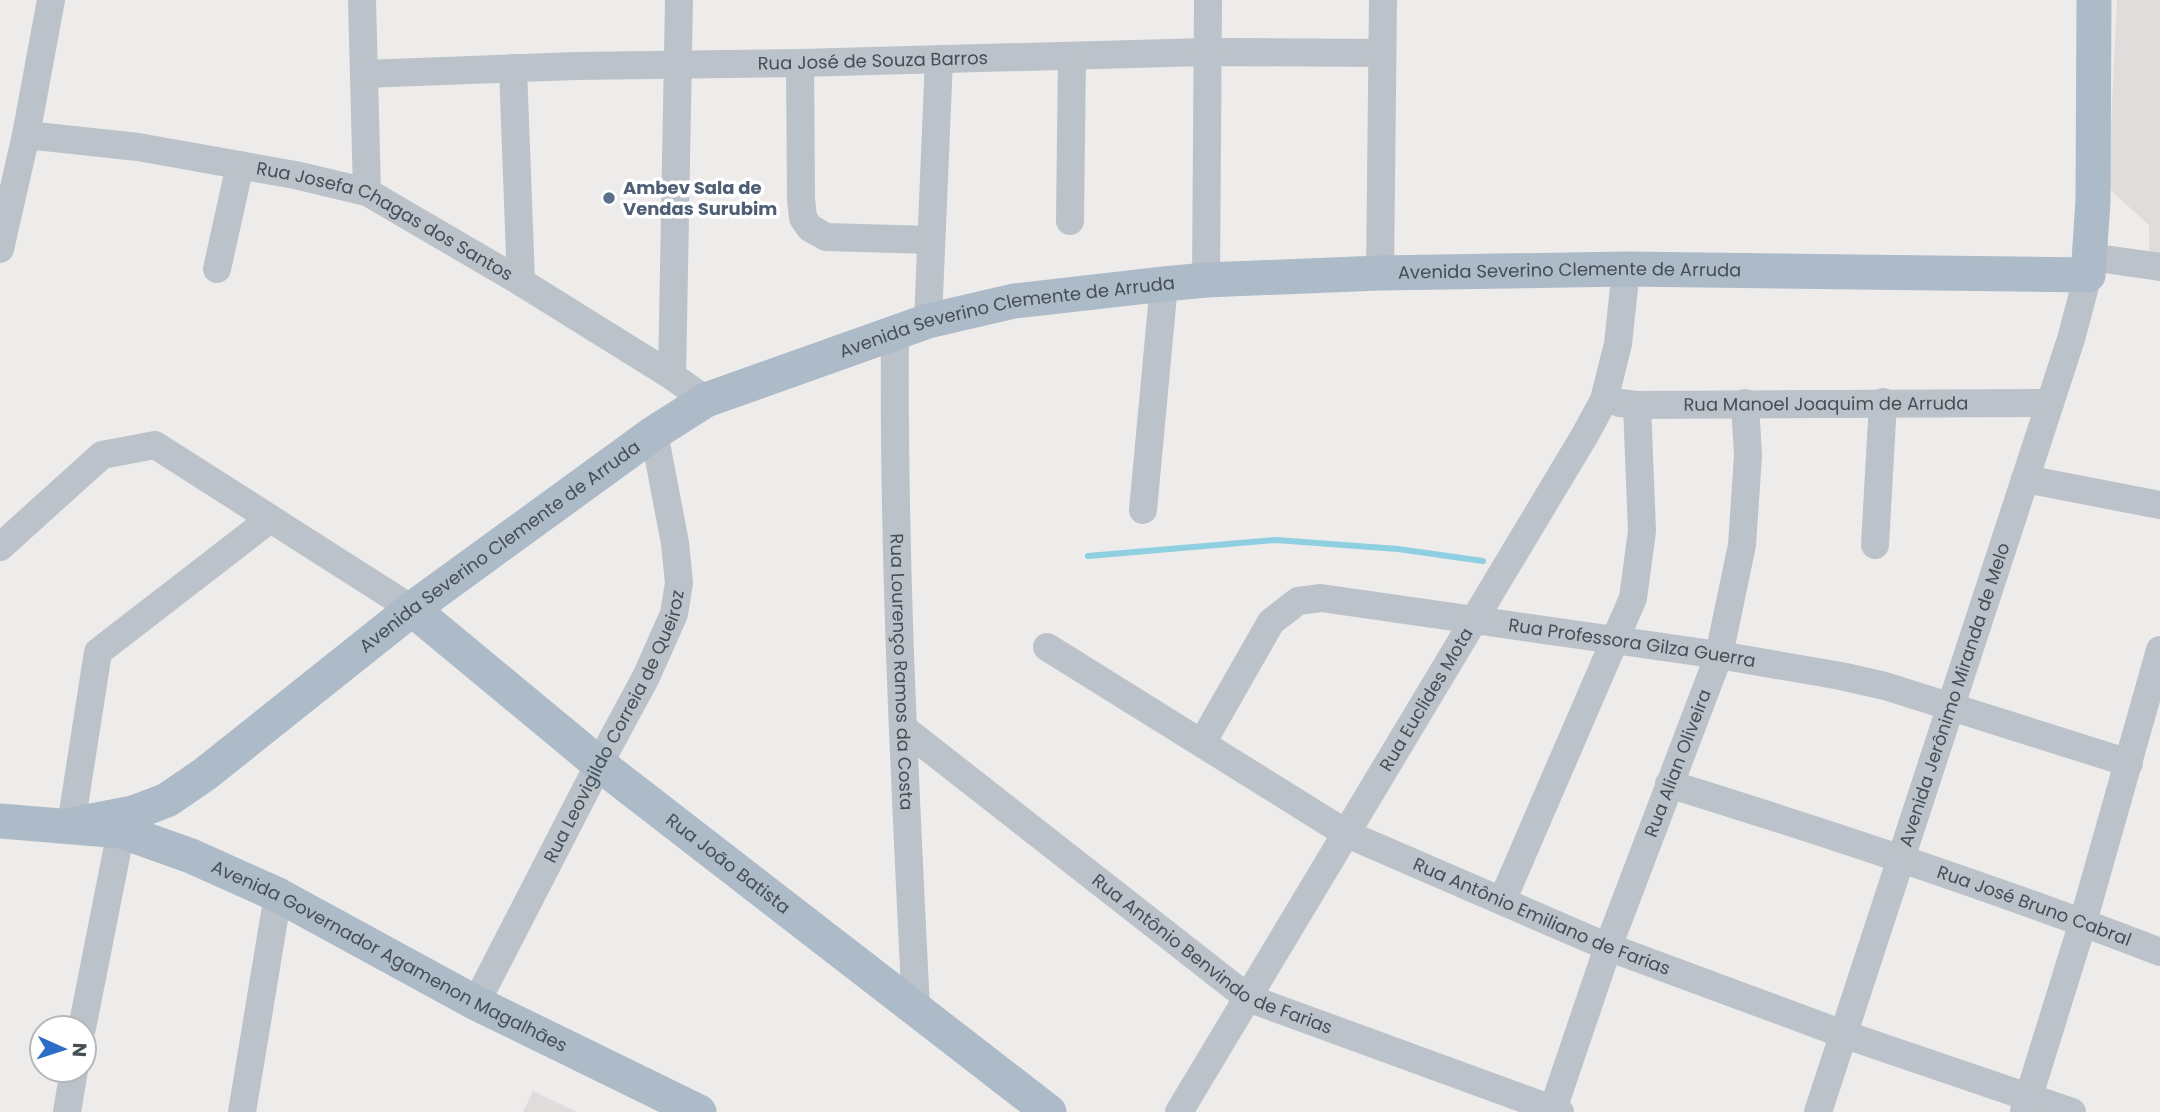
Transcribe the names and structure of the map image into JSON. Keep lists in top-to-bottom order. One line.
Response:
{"streets":{"main road":["Avenida Severino Clemente de Arruda","Rua João Batista","Avenida Governador Agamenon Magalhães"],"street":["Rua José de Souza Barros","Rua Josefa Chagas dos Santos","Rua Manoel Joaquim de Arruda","Rua Professora Gilza Guerra","Rua Lourenço Ramos da Costa","Avenida Jerônimo Miranda de Melo","Rua Euclides Mota","Rua Leovigildo Correia de Queiroz","Rua Alian Oliveira","Rua José Bruno Cabral","Rua Antônio Emiliano de Farias","Rua Antônio Benvindo de Farias"]},"crossings":[["Rua Josefa Chagas dos Santos","Avenida Severino Clemente de Arruda"],["Avenida Severino Clemente de Arruda","Rua Lourenço Ramos da Costa"],["Avenida Severino Clemente de Arruda","Avenida Jerônimo Miranda de Melo"],["Avenida Severino Clemente de Arruda","Rua Euclides Mota"],["Avenida Severino Clemente de Arruda","Rua Leovigildo Correia de Queiroz"],["Avenida Severino Clemente de Arruda","Rua João Batista"],["Avenida Severino Clemente de Arruda","Avenida Governador Agamenon Magalhães"],["Rua Manoel Joaquim de Arruda","Avenida Jerônimo Miranda de Melo"],["Rua Manoel Joaquim de Arruda","Rua Euclides Mota"],["Rua Manoel Joaquim de Arruda","Rua Alian Oliveira"],["Rua Professora Gilza Guerra","Avenida Jerônimo Miranda de Melo"],["Rua Professora Gilza Guerra","Rua Euclides Mota"],["Rua Professora Gilza Guerra","Rua Alian Oliveira"],["Rua Professora Gilza Guerra","Rua Antônio Emiliano de Farias"],["Rua Lourenço Ramos da Costa","Rua João Batista"],["Rua Lourenço Ramos da Costa","Rua Antônio Benvindo de Farias"],["Avenida Jerônimo Miranda de Melo","Rua José Bruno Cabral"],["Avenida Jerônimo Miranda de Melo","Rua Antônio Emiliano de Farias"],["Rua Euclides Mota","Rua Antônio Emiliano de Farias"],["Rua Euclides Mota","Rua Antônio Benvindo de Farias"],["Rua Leovigildo Correia de Queiroz","Rua João Batista"],["Rua Leovigildo Correia de Queiroz","Avenida Governador Agamenon Magalhães"],["Rua Alian Oliveira","Rua José Bruno Cabral"],["Rua Alian Oliveira","Rua Antônio Emiliano de Farias"],["Rua Alian Oliveira","Rua Antônio Benvindo de Farias"]],"places":["Ambev Sala de Vendas Surubim"],"north":"right"}
